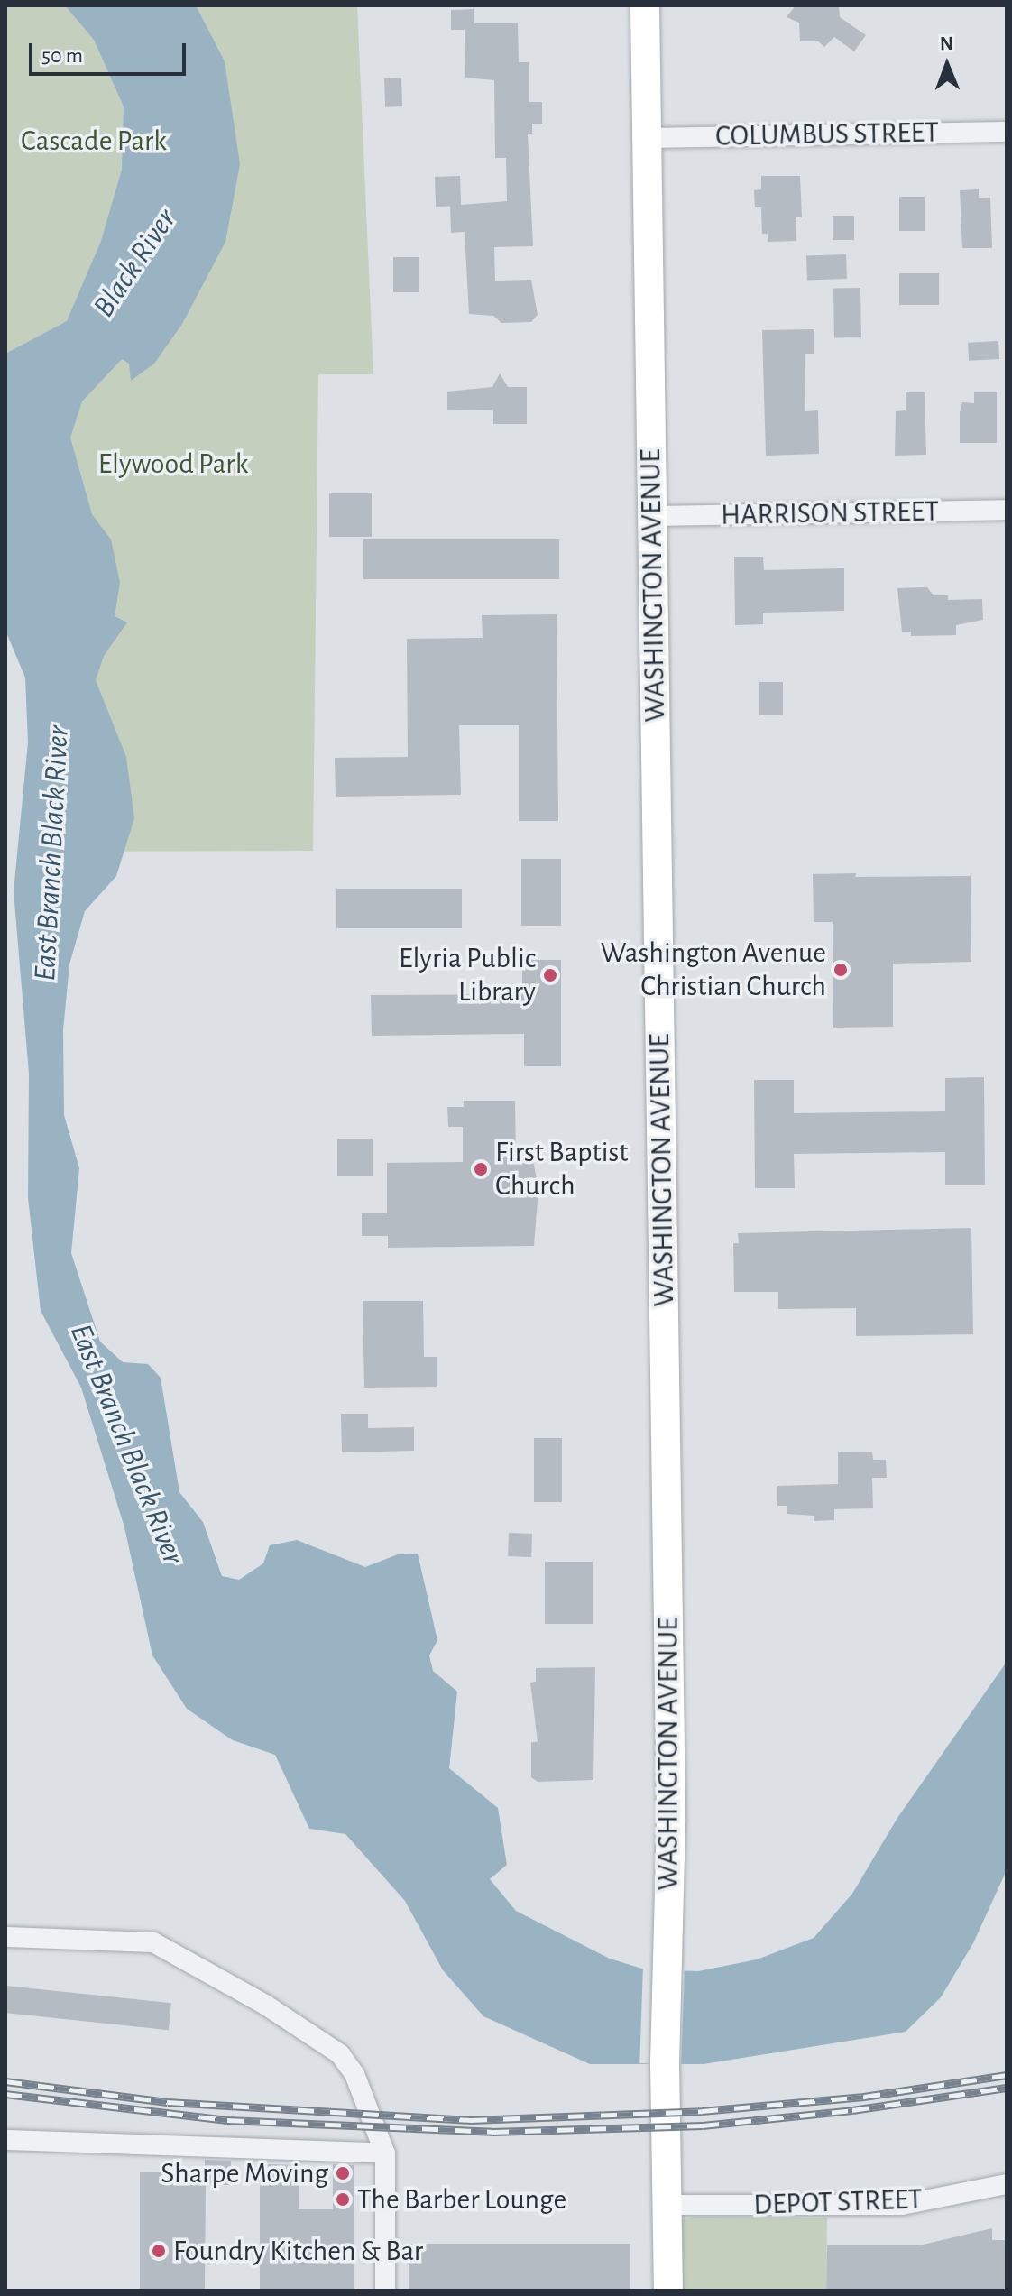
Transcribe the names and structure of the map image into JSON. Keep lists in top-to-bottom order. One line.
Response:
{"streets":{"street":["COLUMBUS STREET","HARRISON STREET","WASHINGTON AVENUE","DEPOT STREET"]},"crossings":[["COLUMBUS STREET","WASHINGTON AVENUE"],["HARRISON STREET","WASHINGTON AVENUE"],["WASHINGTON AVENUE","DEPOT STREET"]],"water":["Black River","East Branch Black River"],"parks":["Cascade Park","Elywood Park"],"places":["Washington Avenue Christian Church","Elyria Public Library","First Baptist Church","Sharpe Moving","The Barber Lounge","Foundry Kitchen & Bar"],"scale_bar":"50 m","north":"top"}
